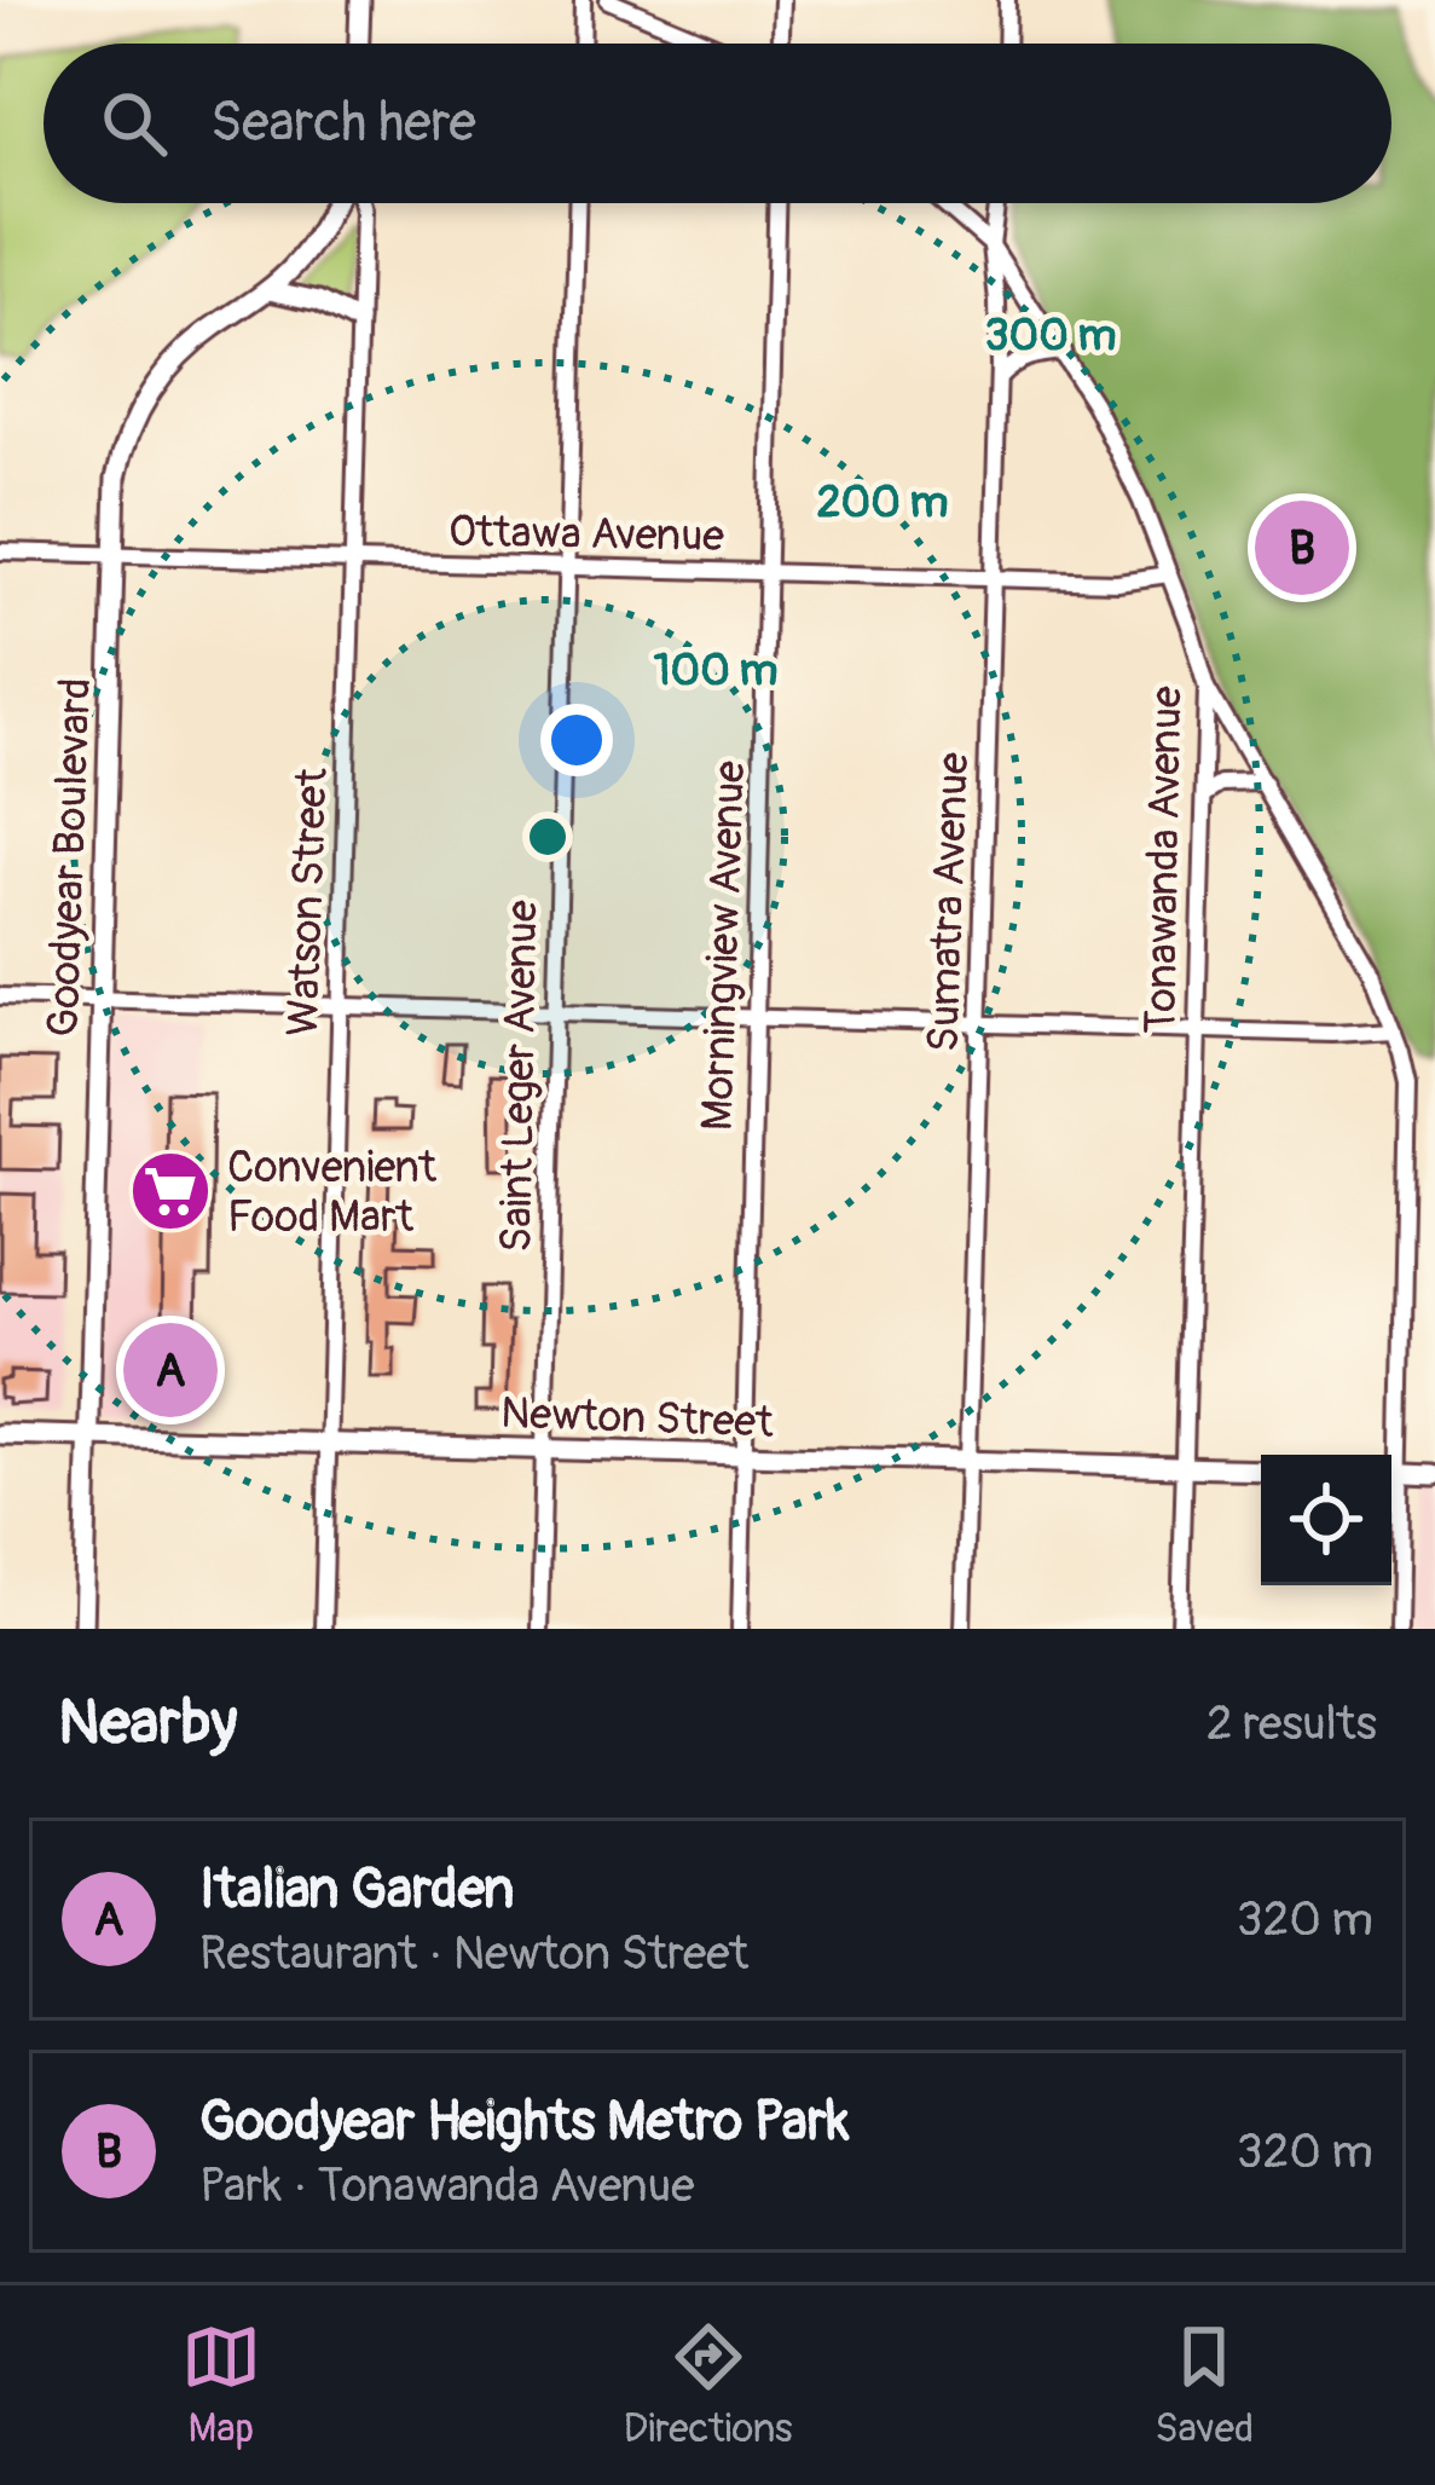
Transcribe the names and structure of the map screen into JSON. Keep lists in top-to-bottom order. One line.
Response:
{"streets":{"street":["Ottawa Avenue","Goodyear Boulevard","Tonawanda Avenue","Watson Street","Sumatra Avenue","Morningview Avenue","Saint Leger Avenue","Newton Street"]},"crossings":[["Ottawa Avenue","Goodyear Boulevard"],["Ottawa Avenue","Tonawanda Avenue"],["Ottawa Avenue","Watson Street"],["Ottawa Avenue","Sumatra Avenue"],["Ottawa Avenue","Morningview Avenue"],["Ottawa Avenue","Saint Leger Avenue"],["Goodyear Boulevard","Newton Street"],["Tonawanda Avenue","Sumatra Avenue"],["Tonawanda Avenue","Newton Street"],["Watson Street","Newton Street"],["Sumatra Avenue","Newton Street"],["Morningview Avenue","Newton Street"],["Saint Leger Avenue","Newton Street"]],"places":{"supermarket":["Convenient Food Mart"]},"page":{"search":"Search here","pins":["B","A"],"heading":["Nearby","2 results"],"list":[{"mark":"A","name":"Italian Garden","note":"Restaurant · Newton Street","value":"320 m"},{"mark":"B","name":"Goodyear Heights Metro Park","note":"Park · Tonawanda Avenue","value":"320 m"}],"nav":["Map","Directions","Saved"]},"rings":["300 m","200 m","100 m"]}
